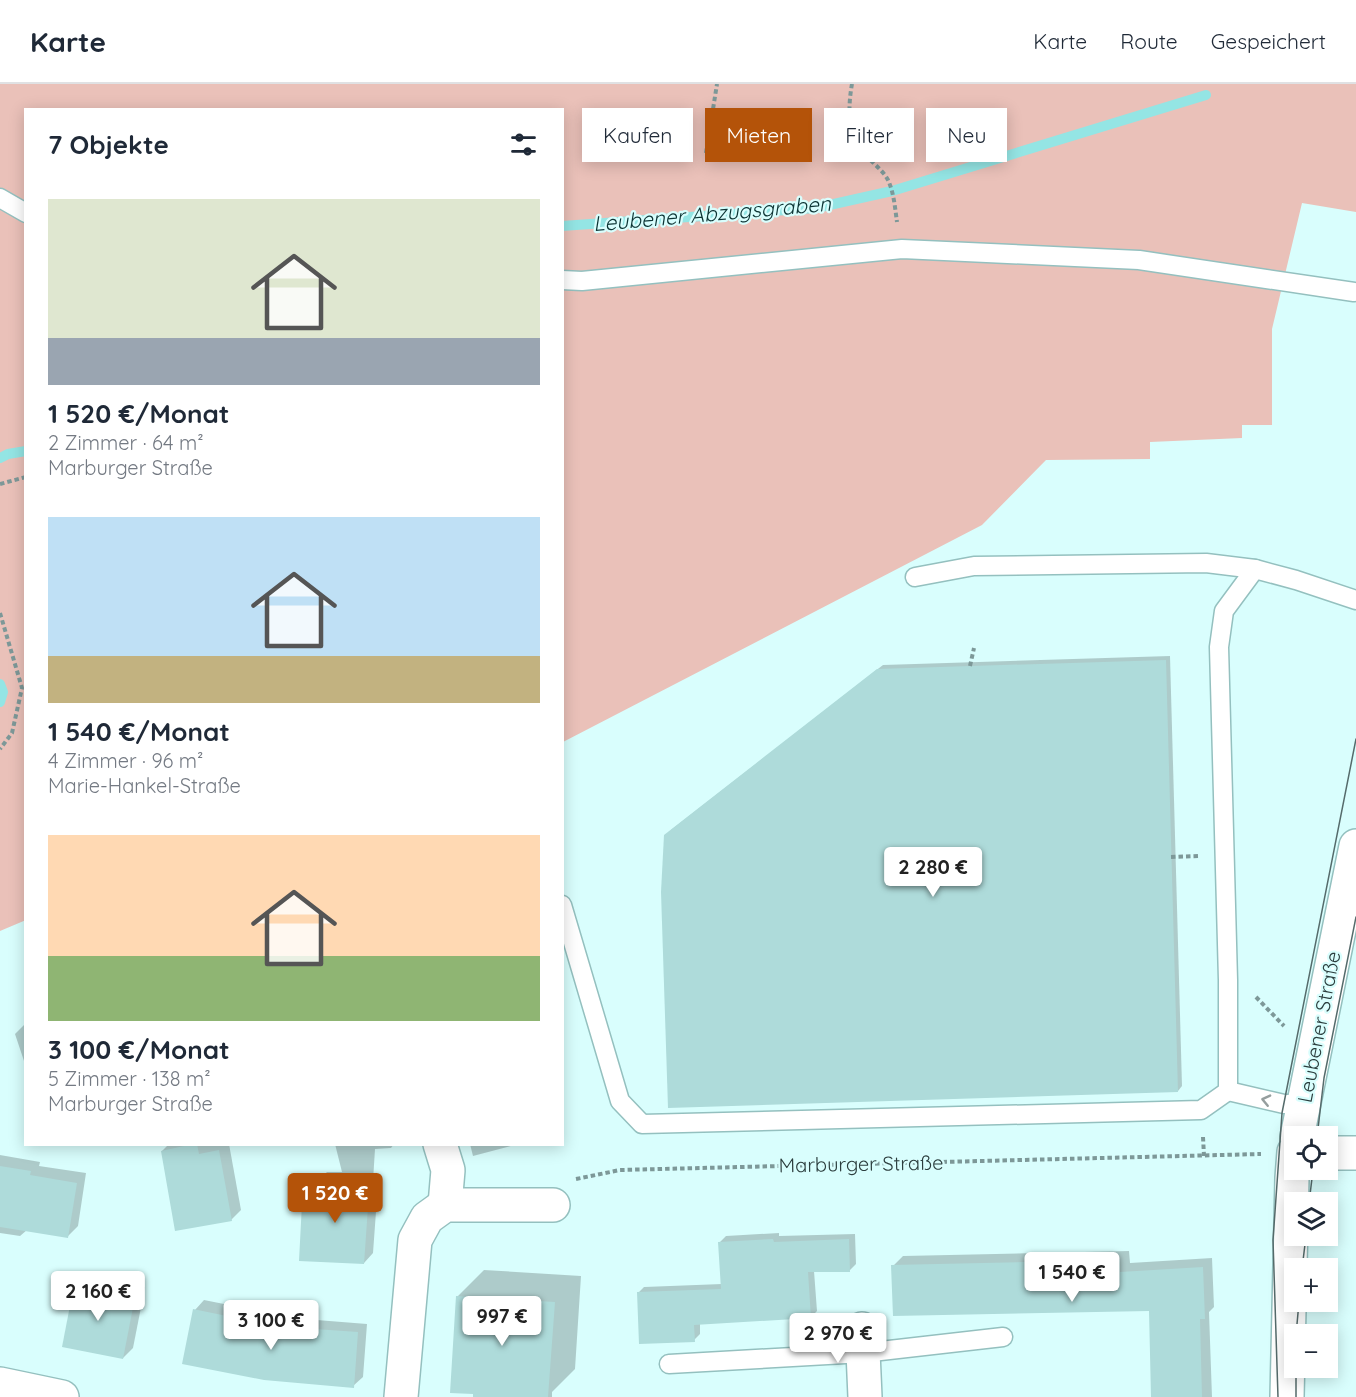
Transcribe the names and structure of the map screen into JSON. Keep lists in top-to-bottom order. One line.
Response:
{"streets":{"street":["Leubener Straße"],"path":["Marburger Straße"]},"water":["Leubener Abzugsgraben"],"page":{"header":"Karte","nav":["Karte","Route","Gespeichert"],"chip":["Kaufen","Mieten","Filter","Neu"],"heading":"7 Objekte","list":[{"name":"1 520 €/Monat","note":"2 Zimmer · 64 m² · Marburger Straße"},{"name":"1 540 €/Monat","note":"4 Zimmer · 96 m² · Marie-Hankel-Straße"},{"name":"3 100 €/Monat","note":"5 Zimmer · 138 m² · Marburger Straße"}],"price":["2 280 €","1 520 €","1 540 €","2 160 €","997 €","3 100 €","2 970 €"],"map_buttons":["+","−"]}}
